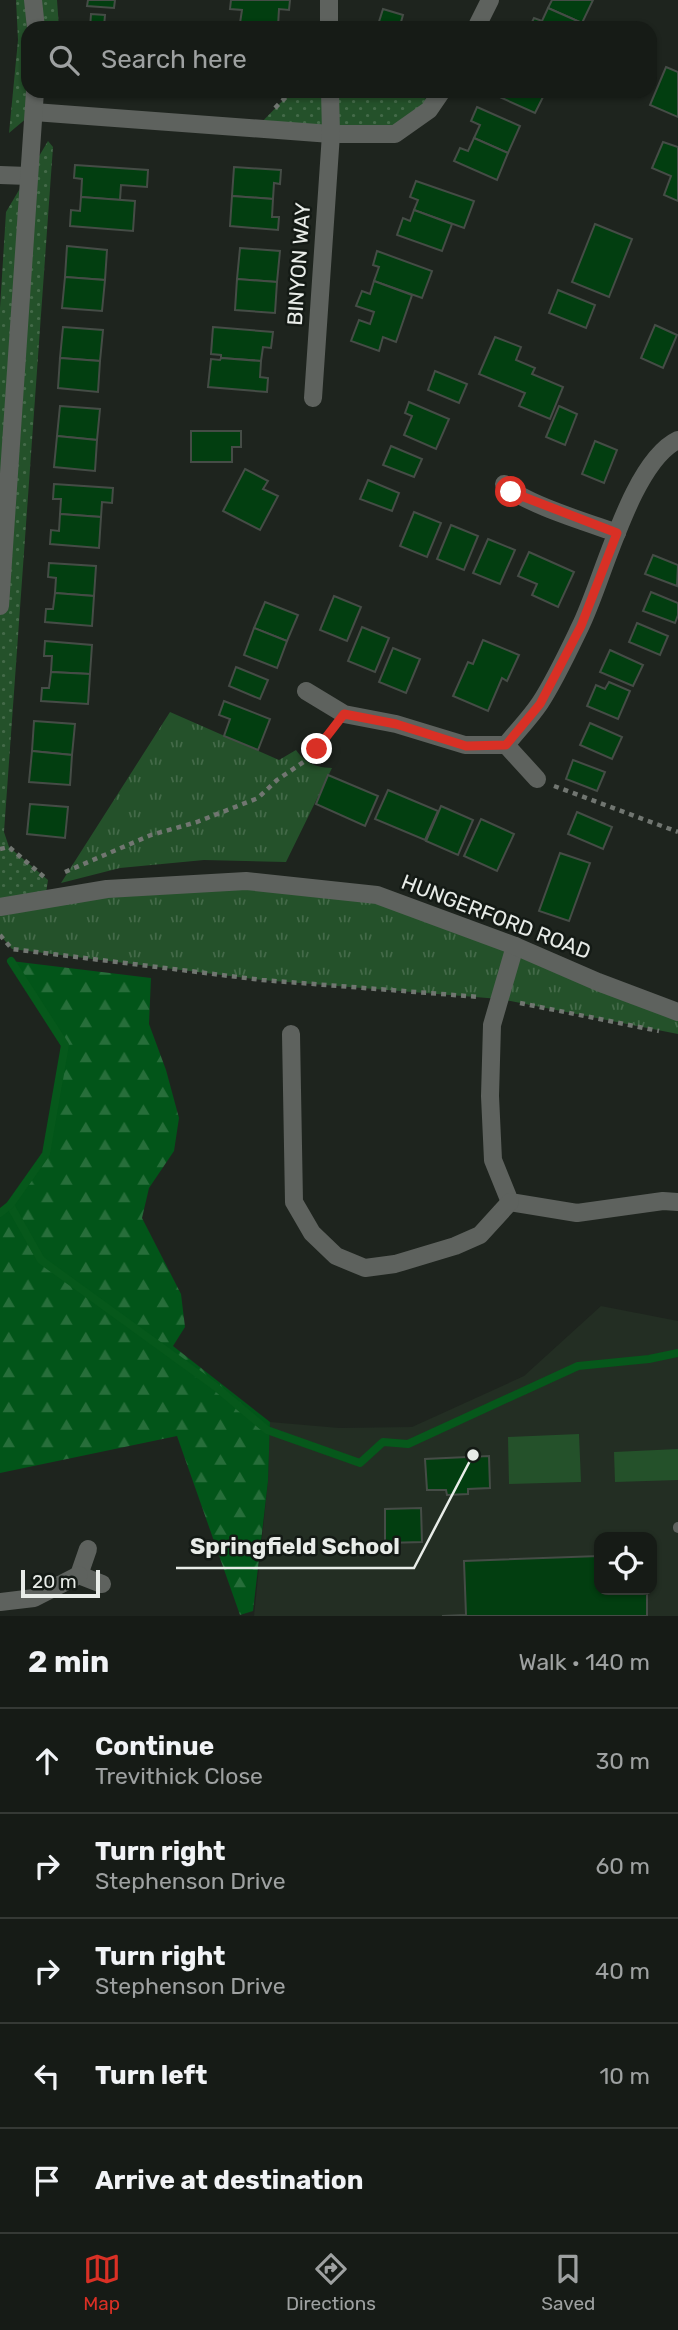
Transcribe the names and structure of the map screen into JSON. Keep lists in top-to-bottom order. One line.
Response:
{"streets":{"street":["BINYON WAY","HUNGERFORD ROAD"]},"places":["Springfield School"],"scale_bar":"20 m","page":{"search":"Search here","scale":"20 m","heading":["2 min","Walk · 140 m"],"list":[["Continue","Trevithick Close","30 m"],["Turn right","Stephenson Drive","60 m"],["Turn right","Stephenson Drive","40 m"],["Turn left","10 m"],"Arrive at destination"],"nav":["Map","Directions","Saved"]}}
